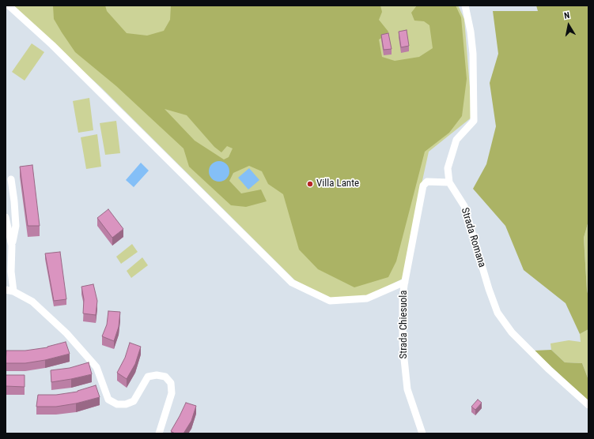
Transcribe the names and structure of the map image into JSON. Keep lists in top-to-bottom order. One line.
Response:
{"streets":{"street":["Strada Romana","Strada Chiesuola"]},"crossings":[["Strada Romana","Strada Chiesuola"]],"places":["Villa Lante"],"north":"top"}
